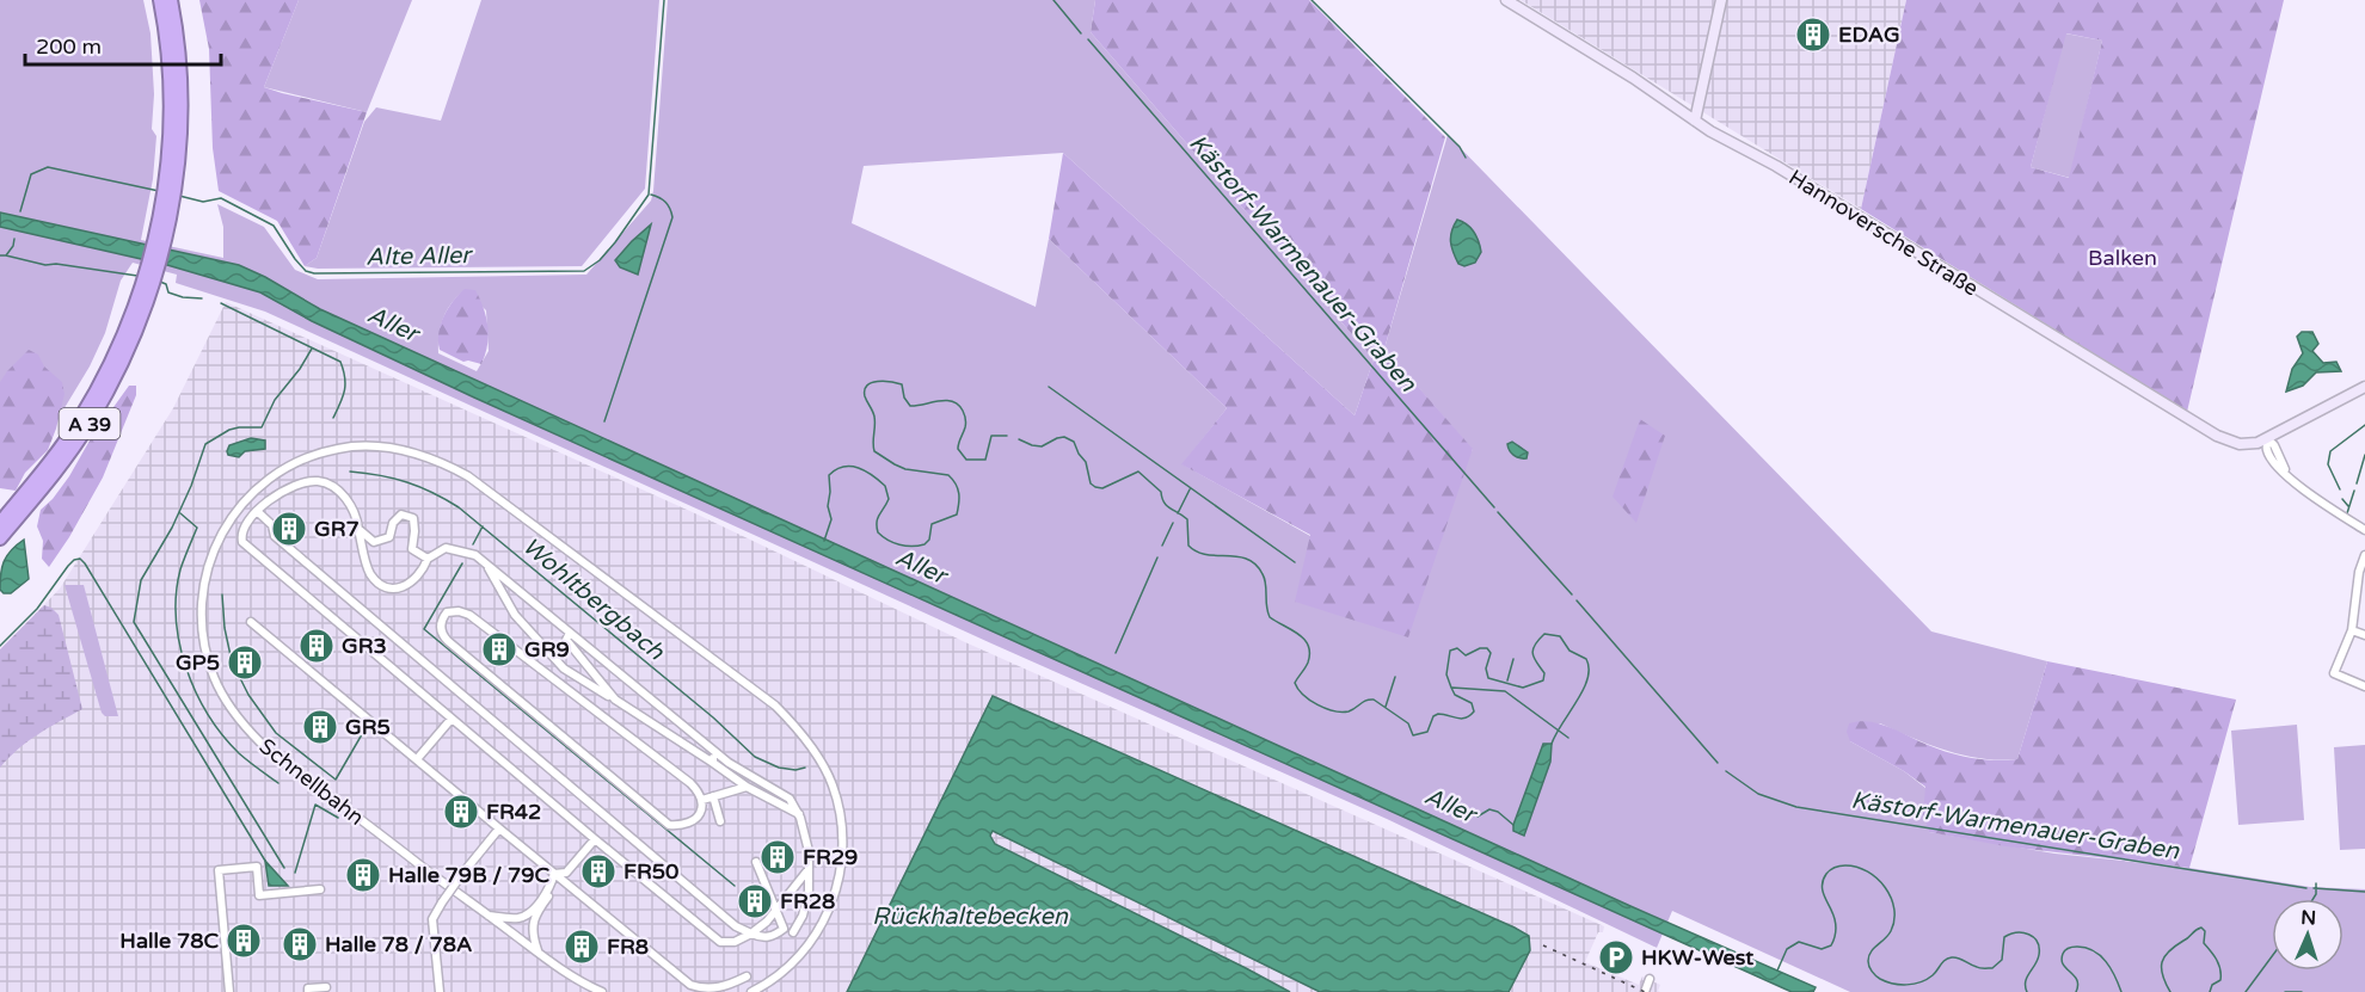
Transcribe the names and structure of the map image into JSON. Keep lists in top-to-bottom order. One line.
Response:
{"streets":{"highway":["A 39"],"street":["Hannoversche Straße","Schnellbahn"]},"water":["Alte Aller","Kästorf-Warmenauer-Graben","Aller","Wohltbergbach","Rückhaltebecken"],"parks":["Balken"],"places":{"building":["EDAG","GR7","GR3","GR9","GP5","GR5","FR42","FR29","FR50","Halle 79B / 79C","FR28","Halle 78C","Halle 78 / 78A","FR8"],"parking":["HKW-West"]},"scale_bar":"200 m","north":"top"}
